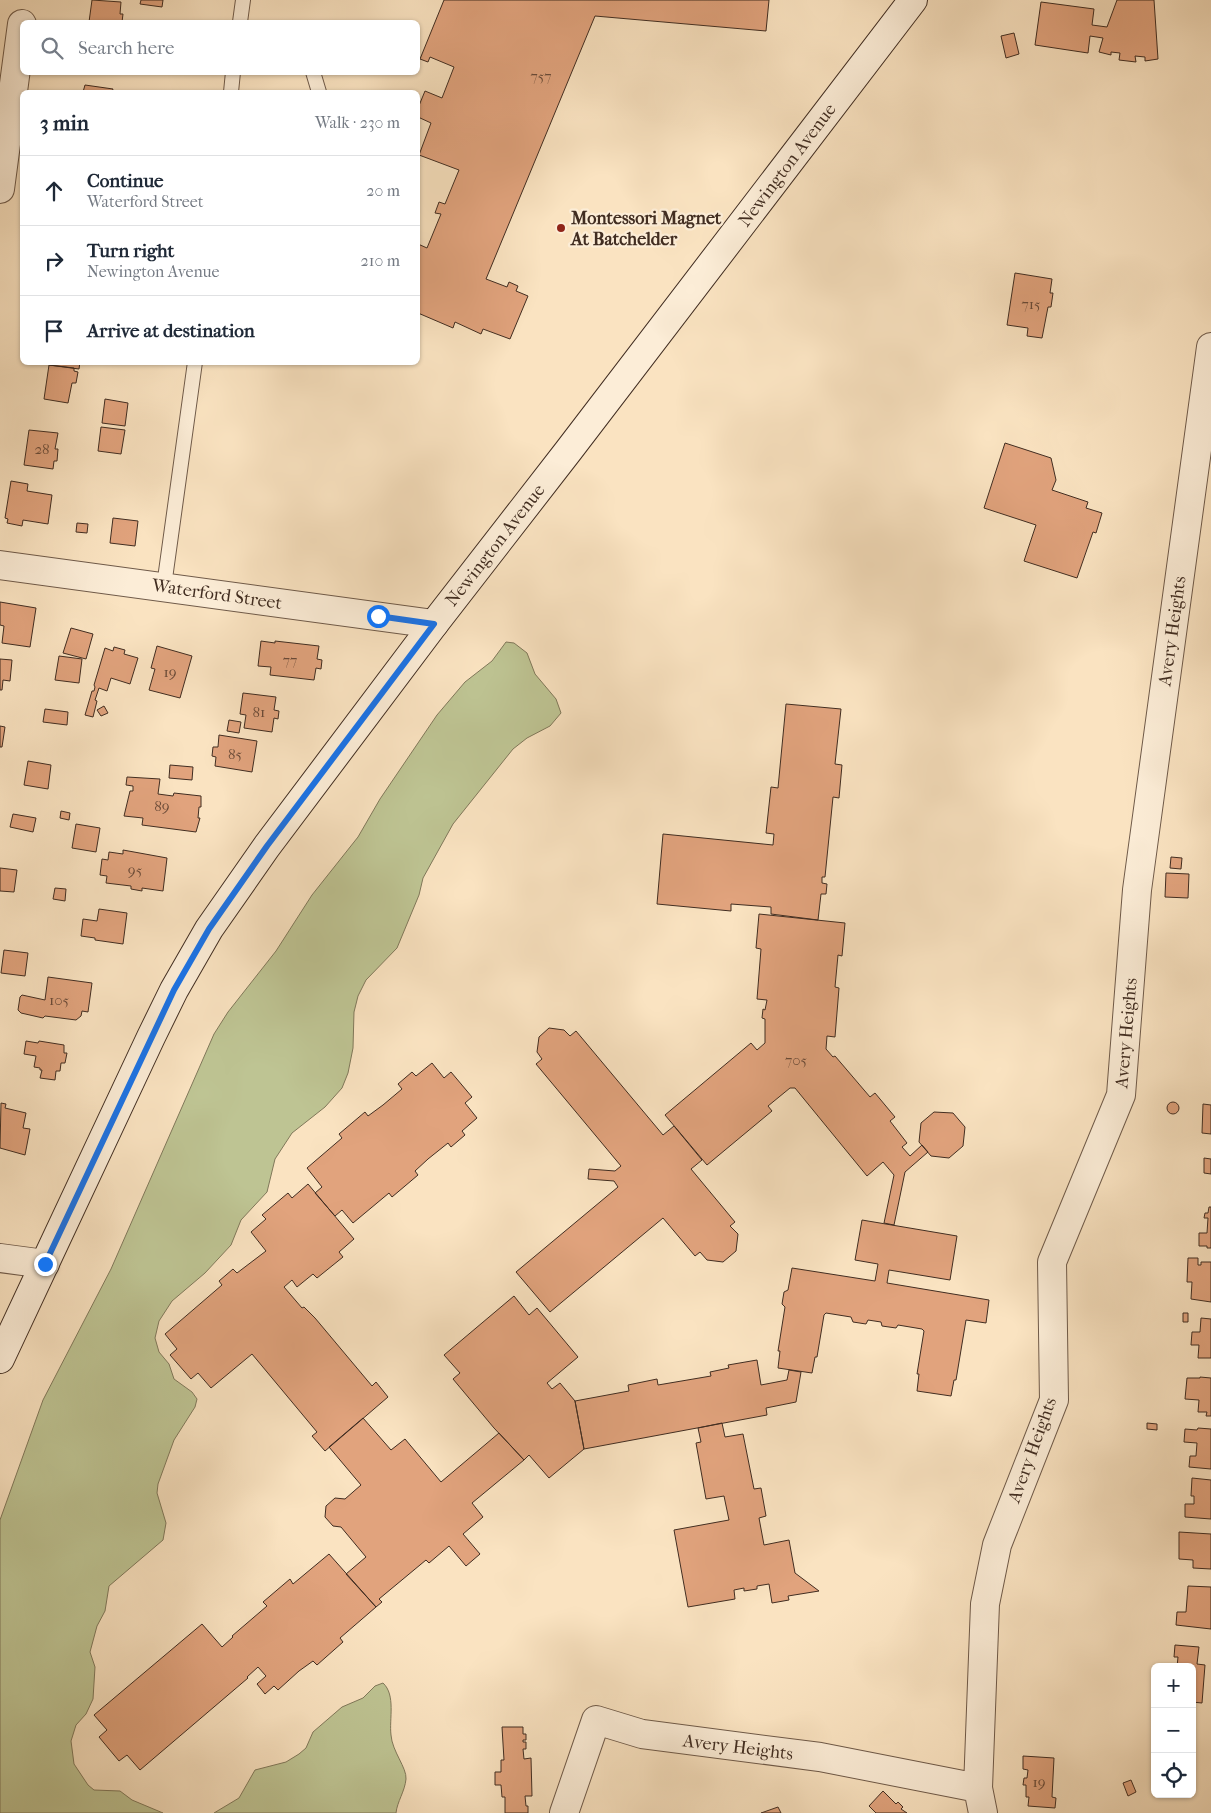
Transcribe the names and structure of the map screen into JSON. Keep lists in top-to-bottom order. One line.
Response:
{"streets":{"street":["Newington Avenue","Waterford Street","Avery Heights"]},"crossings":[["Newington Avenue","Waterford Street"]],"places":["Montessori Magnet At Batchelder"],"house_numbers":["757","715","28","77","19","81","85","89","95","105","705","19"],"page":{"search":"Search here","heading":["3 min","Walk · 230 m"],"list":[["Continue","Waterford Street","20 m"],["Turn right","Newington Avenue","210 m"],"Arrive at destination"],"map_buttons":["+","−"]}}
